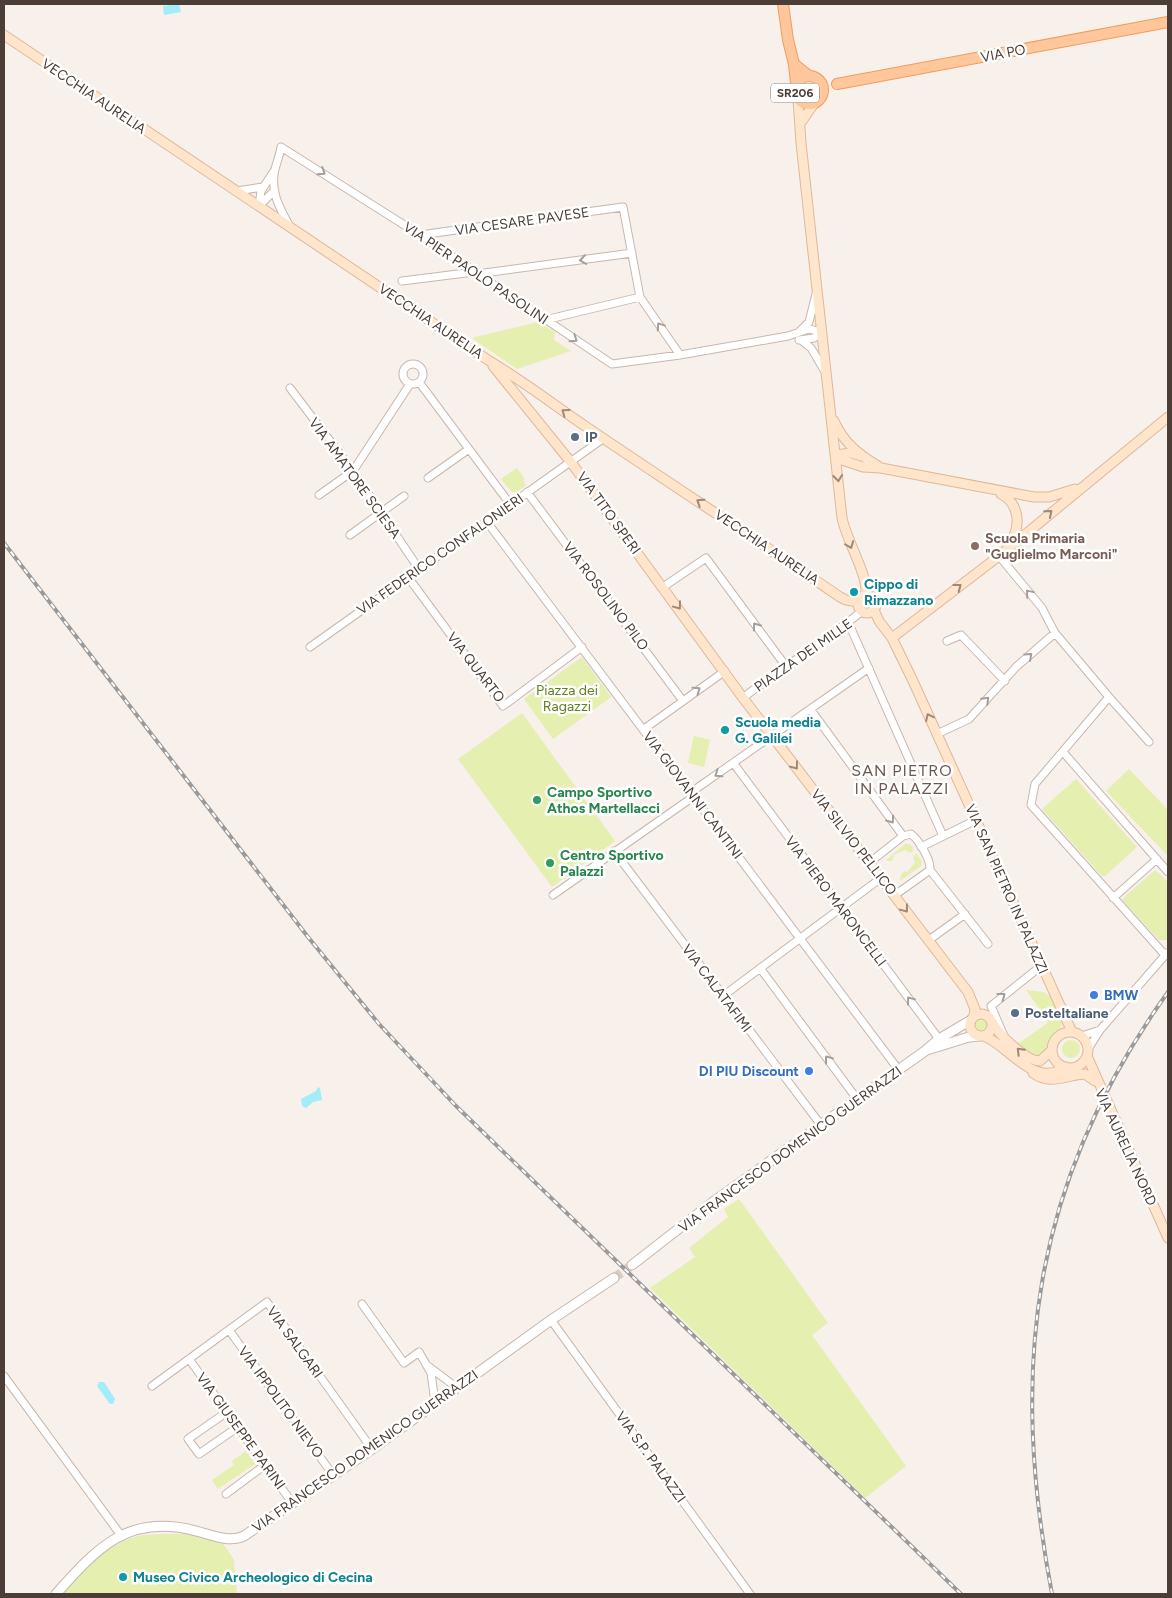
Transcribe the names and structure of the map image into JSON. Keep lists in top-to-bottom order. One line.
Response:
{"streets":{"main road":["VIA PO","SR206","VECCHIA AURELIA","VIA TITO SPERI","VIA SILVIO PELLICO","VIA SAN PIETRO IN PALAZZI","VIA AURELIA NORD"],"street":["VIA CESARE PAVESE","VIA PIER PAOLO PASOLINI","VIA AMATORE SCIESA","VIA FEDERICO CONFALONIERI","VIA ROSOLINO PILO","PIAZZA DEI MILLE","VIA QUARTO","VIA GIOVANNI CANTINI","VIA PIERO MARONCELLI","VIA CALATAFIMI","VIA FRANCESCO DOMENICO GUERRAZZI","VIA SALGARI","VIA IPPOLITO NIEVO","VIA GIUSEPPE PARINI","VIA S.P. PALAZZI"]},"crossings":[["VIA PO","SR206"],["VECCHIA AURELIA","VIA TITO SPERI"],["VECCHIA AURELIA","VIA FEDERICO CONFALONIERI"],["VIA CESARE PAVESE","VIA PIER PAOLO PASOLINI"],["VIA AMATORE SCIESA","VIA FEDERICO CONFALONIERI"],["VIA TITO SPERI","VIA FEDERICO CONFALONIERI"],["VIA TITO SPERI","VIA SILVIO PELLICO"],["VIA FEDERICO CONFALONIERI","VIA ROSOLINO PILO"],["VIA FEDERICO CONFALONIERI","VIA QUARTO"],["VIA FEDERICO CONFALONIERI","VIA GIOVANNI CANTINI"],["PIAZZA DEI MILLE","VIA SILVIO PELLICO"],["VIA QUARTO","VIA GIOVANNI CANTINI"],["VIA GIOVANNI CANTINI","VIA FRANCESCO DOMENICO GUERRAZZI"],["VIA SILVIO PELLICO","VIA FRANCESCO DOMENICO GUERRAZZI"],["VIA SAN PIETRO IN PALAZZI","VIA AURELIA NORD"],["VIA PIERO MARONCELLI","VIA FRANCESCO DOMENICO GUERRAZZI"],["VIA CALATAFIMI","VIA FRANCESCO DOMENICO GUERRAZZI"],["VIA FRANCESCO DOMENICO GUERRAZZI","VIA SALGARI"],["VIA FRANCESCO DOMENICO GUERRAZZI","VIA IPPOLITO NIEVO"],["VIA FRANCESCO DOMENICO GUERRAZZI","VIA GIUSEPPE PARINI"],["VIA FRANCESCO DOMENICO GUERRAZZI","VIA S.P. PALAZZI"],["VIA SALGARI","VIA IPPOLITO NIEVO"],["VIA SALGARI","VIA GIUSEPPE PARINI"]],"one_way":["VECCHIA AURELIA","VIA PIER PAOLO PASOLINI","VIA SILVIO PELLICO","VIA PIERO MARONCELLI"],"districts":["SAN PIETRO IN PALAZZI"],"parks":["Piazza dei Ragazzi"],"places":["IP","Scuola Primaria \"Guglielmo Marconi\"","Cippo di Rimazzano","Scuola media G. Galilei","Campo Sportivo Athos Martellacci","Centro Sportivo Palazzi","BMW","PosteItaliane","DI PIU Discount","Museo Civico Archeologico di Cecina"]}
